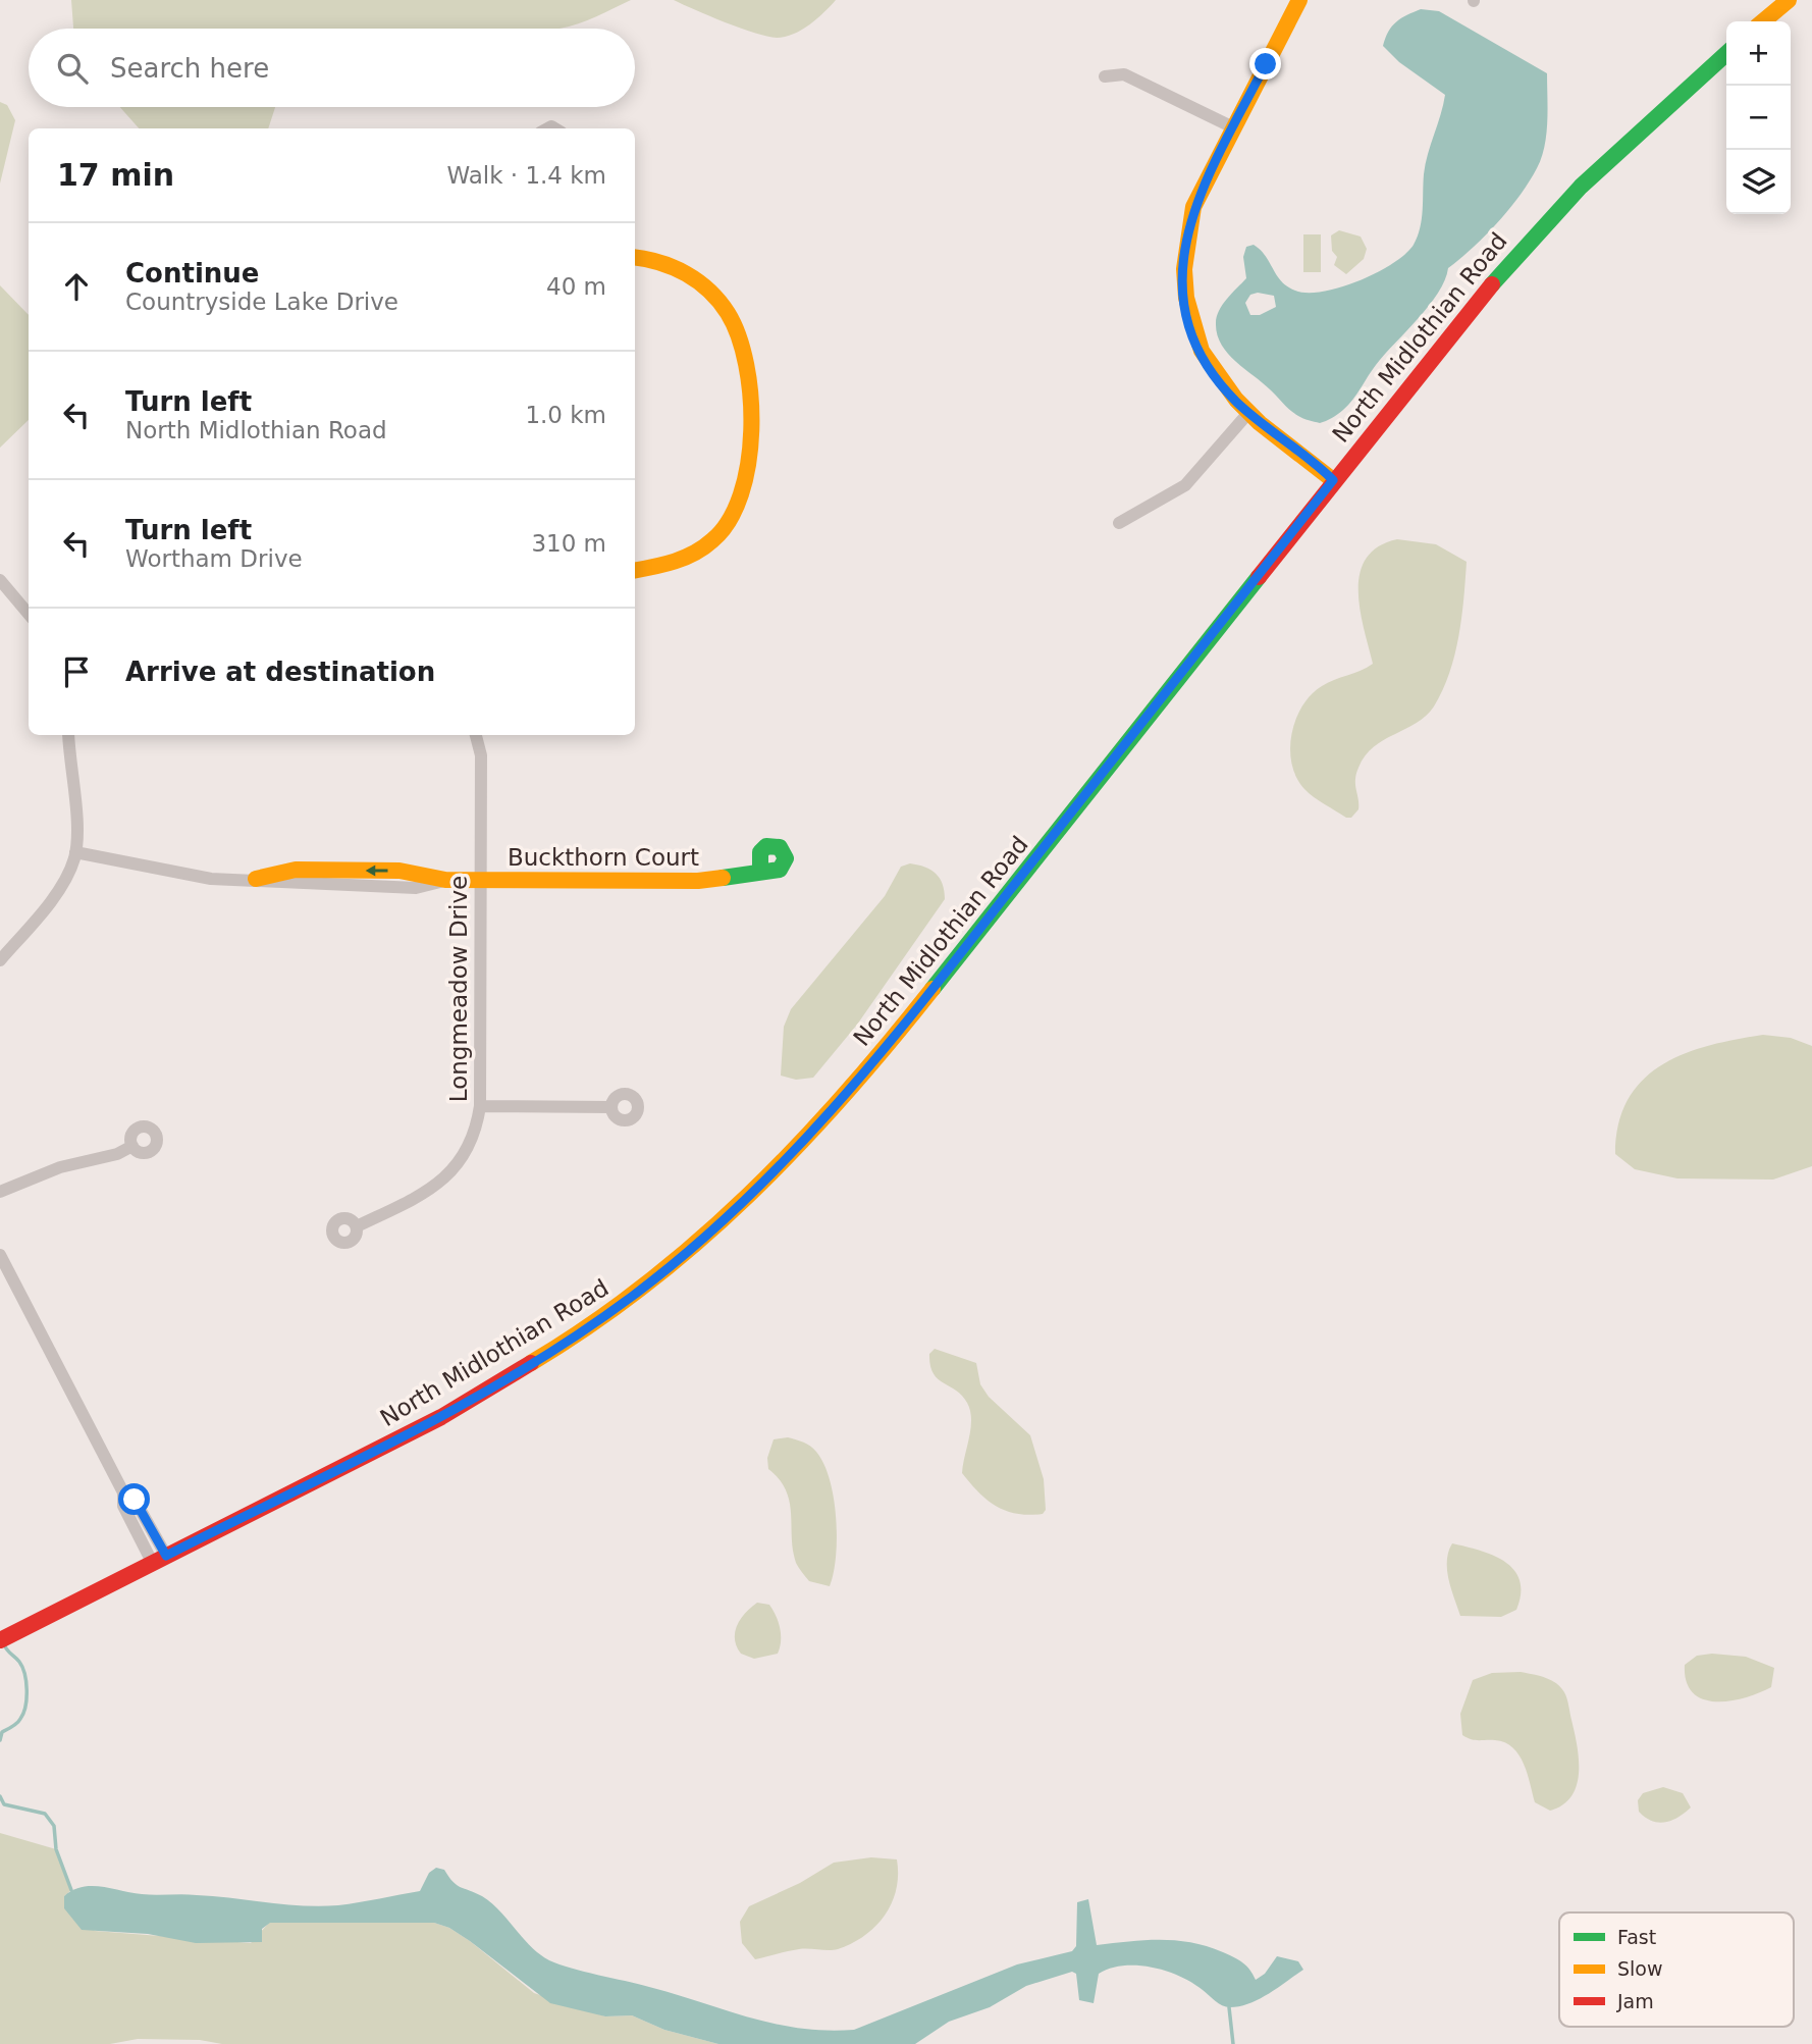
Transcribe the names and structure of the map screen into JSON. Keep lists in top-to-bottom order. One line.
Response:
{"streets":{"main road":["North Midlothian Road","Buckthorn Court"],"street":["Longmeadow Drive"]},"crossings":[["Buckthorn Court","Longmeadow Drive"]],"legend":["Fast","Slow","Jam"],"page":{"map_buttons":["+","−"],"search":"Search here","heading":["17 min","Walk · 1.4 km"],"list":[["Continue","Countryside Lake Drive","40 m"],["Turn left","North Midlothian Road","1.0 km"],["Turn left","Wortham Drive","310 m"],"Arrive at destination"]}}
